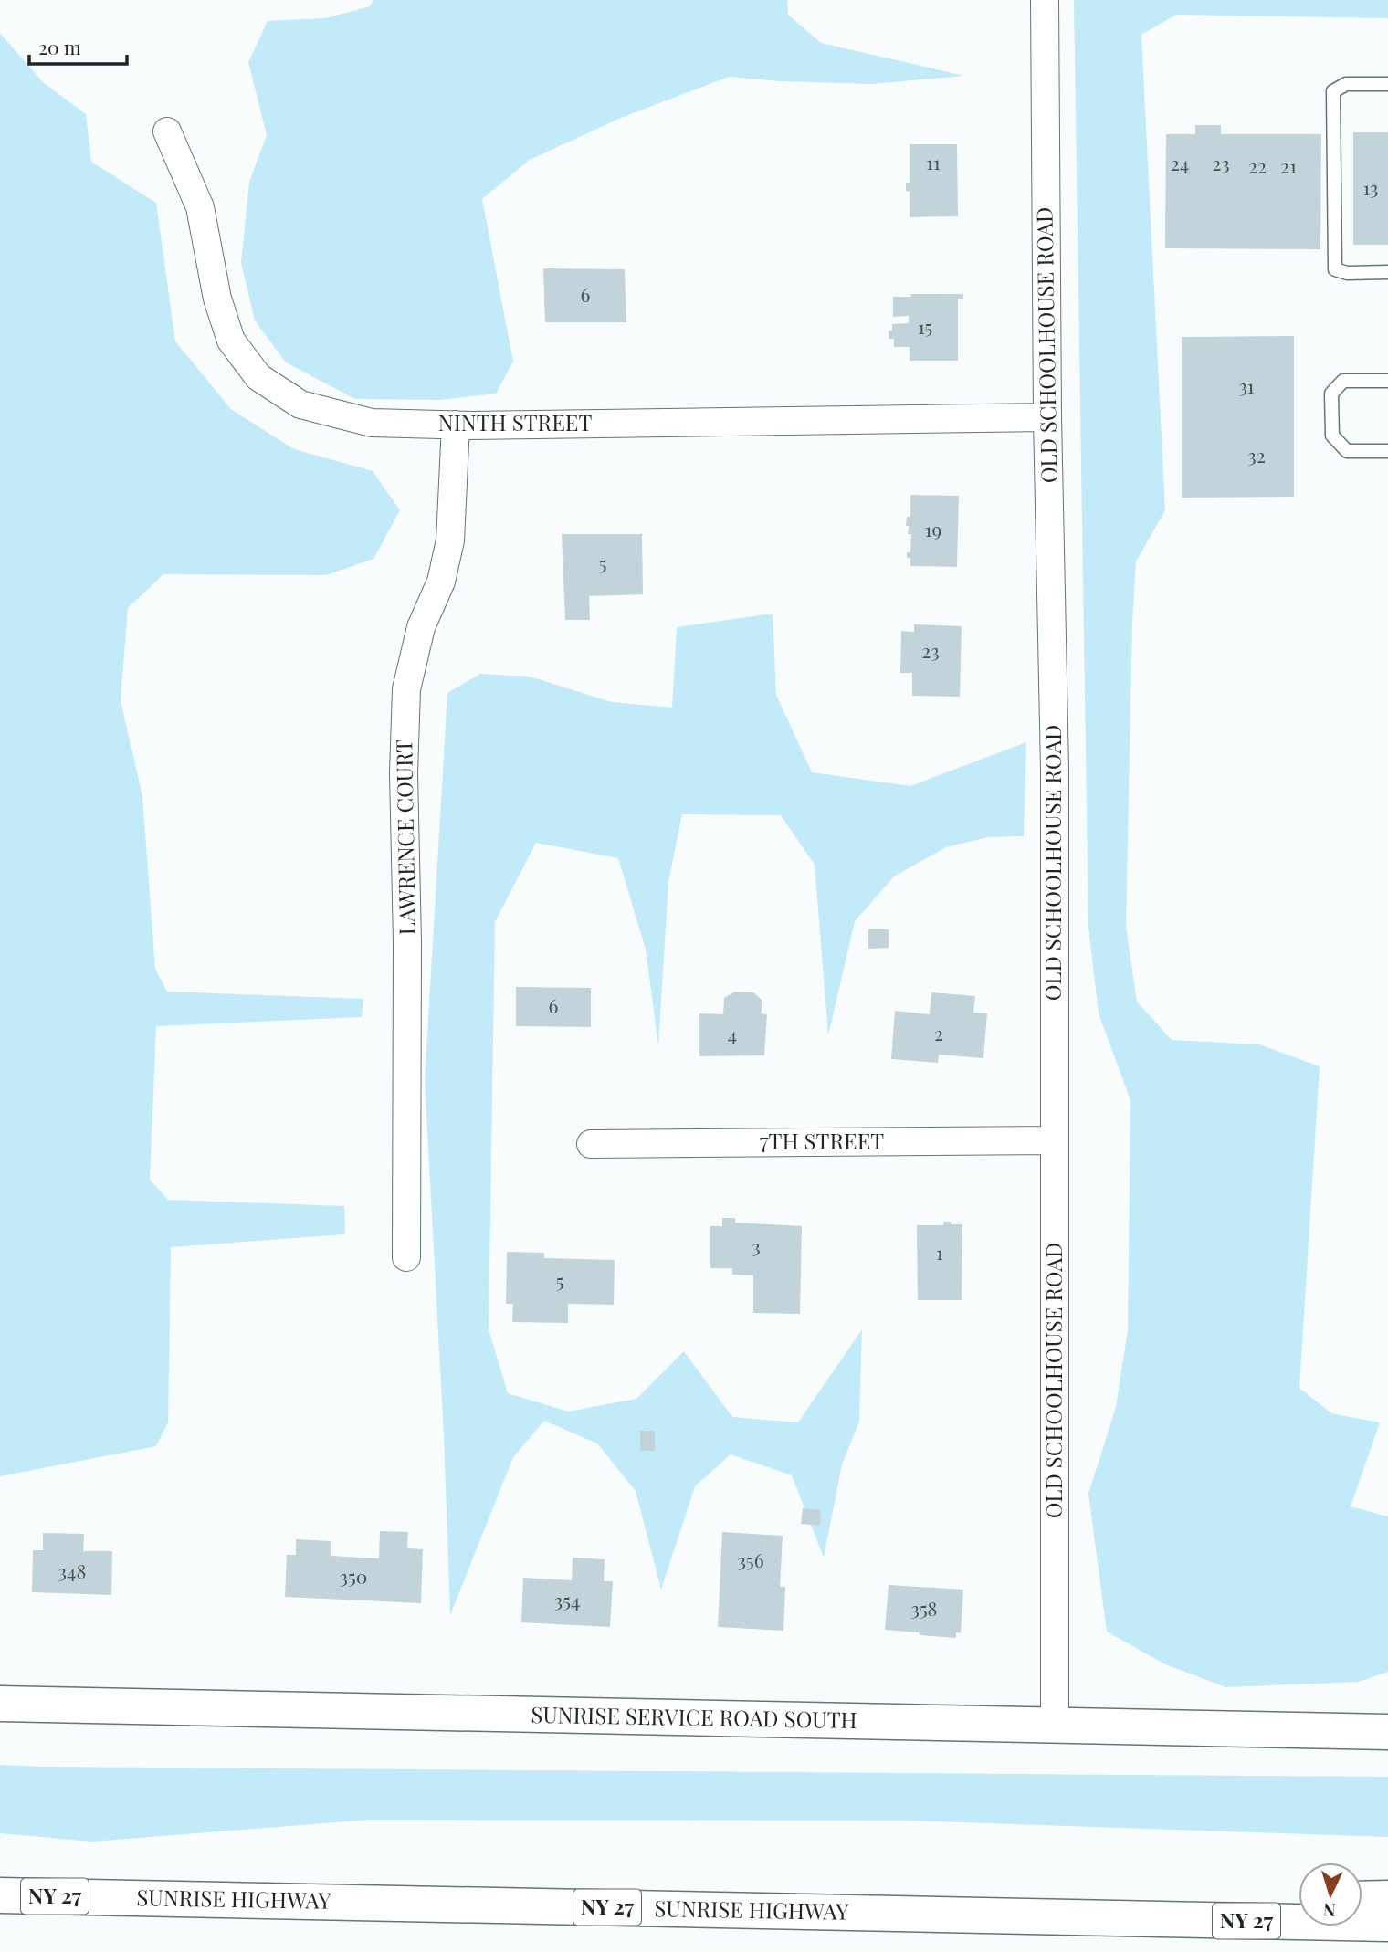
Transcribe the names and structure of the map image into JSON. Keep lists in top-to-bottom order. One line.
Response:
{"streets":{"main road":["SUNRISE SERVICE ROAD SOUTH","NY 27","SUNRISE HIGHWAY"],"street":["OLD SCHOOLHOUSE ROAD","NINTH STREET","LAWRENCE COURT","7TH STREET"]},"crossings":[["OLD SCHOOLHOUSE ROAD","NINTH STREET"],["OLD SCHOOLHOUSE ROAD","7TH STREET"],["OLD SCHOOLHOUSE ROAD","SUNRISE SERVICE ROAD SOUTH"],["NINTH STREET","LAWRENCE COURT"]],"house_numbers":["11","24","23","22","21","13","6","15","31","32","19","5","23","6","2","4","3","1","5","356","348","350","354","358"],"scale_bar":"20 m","north":"bottom"}
